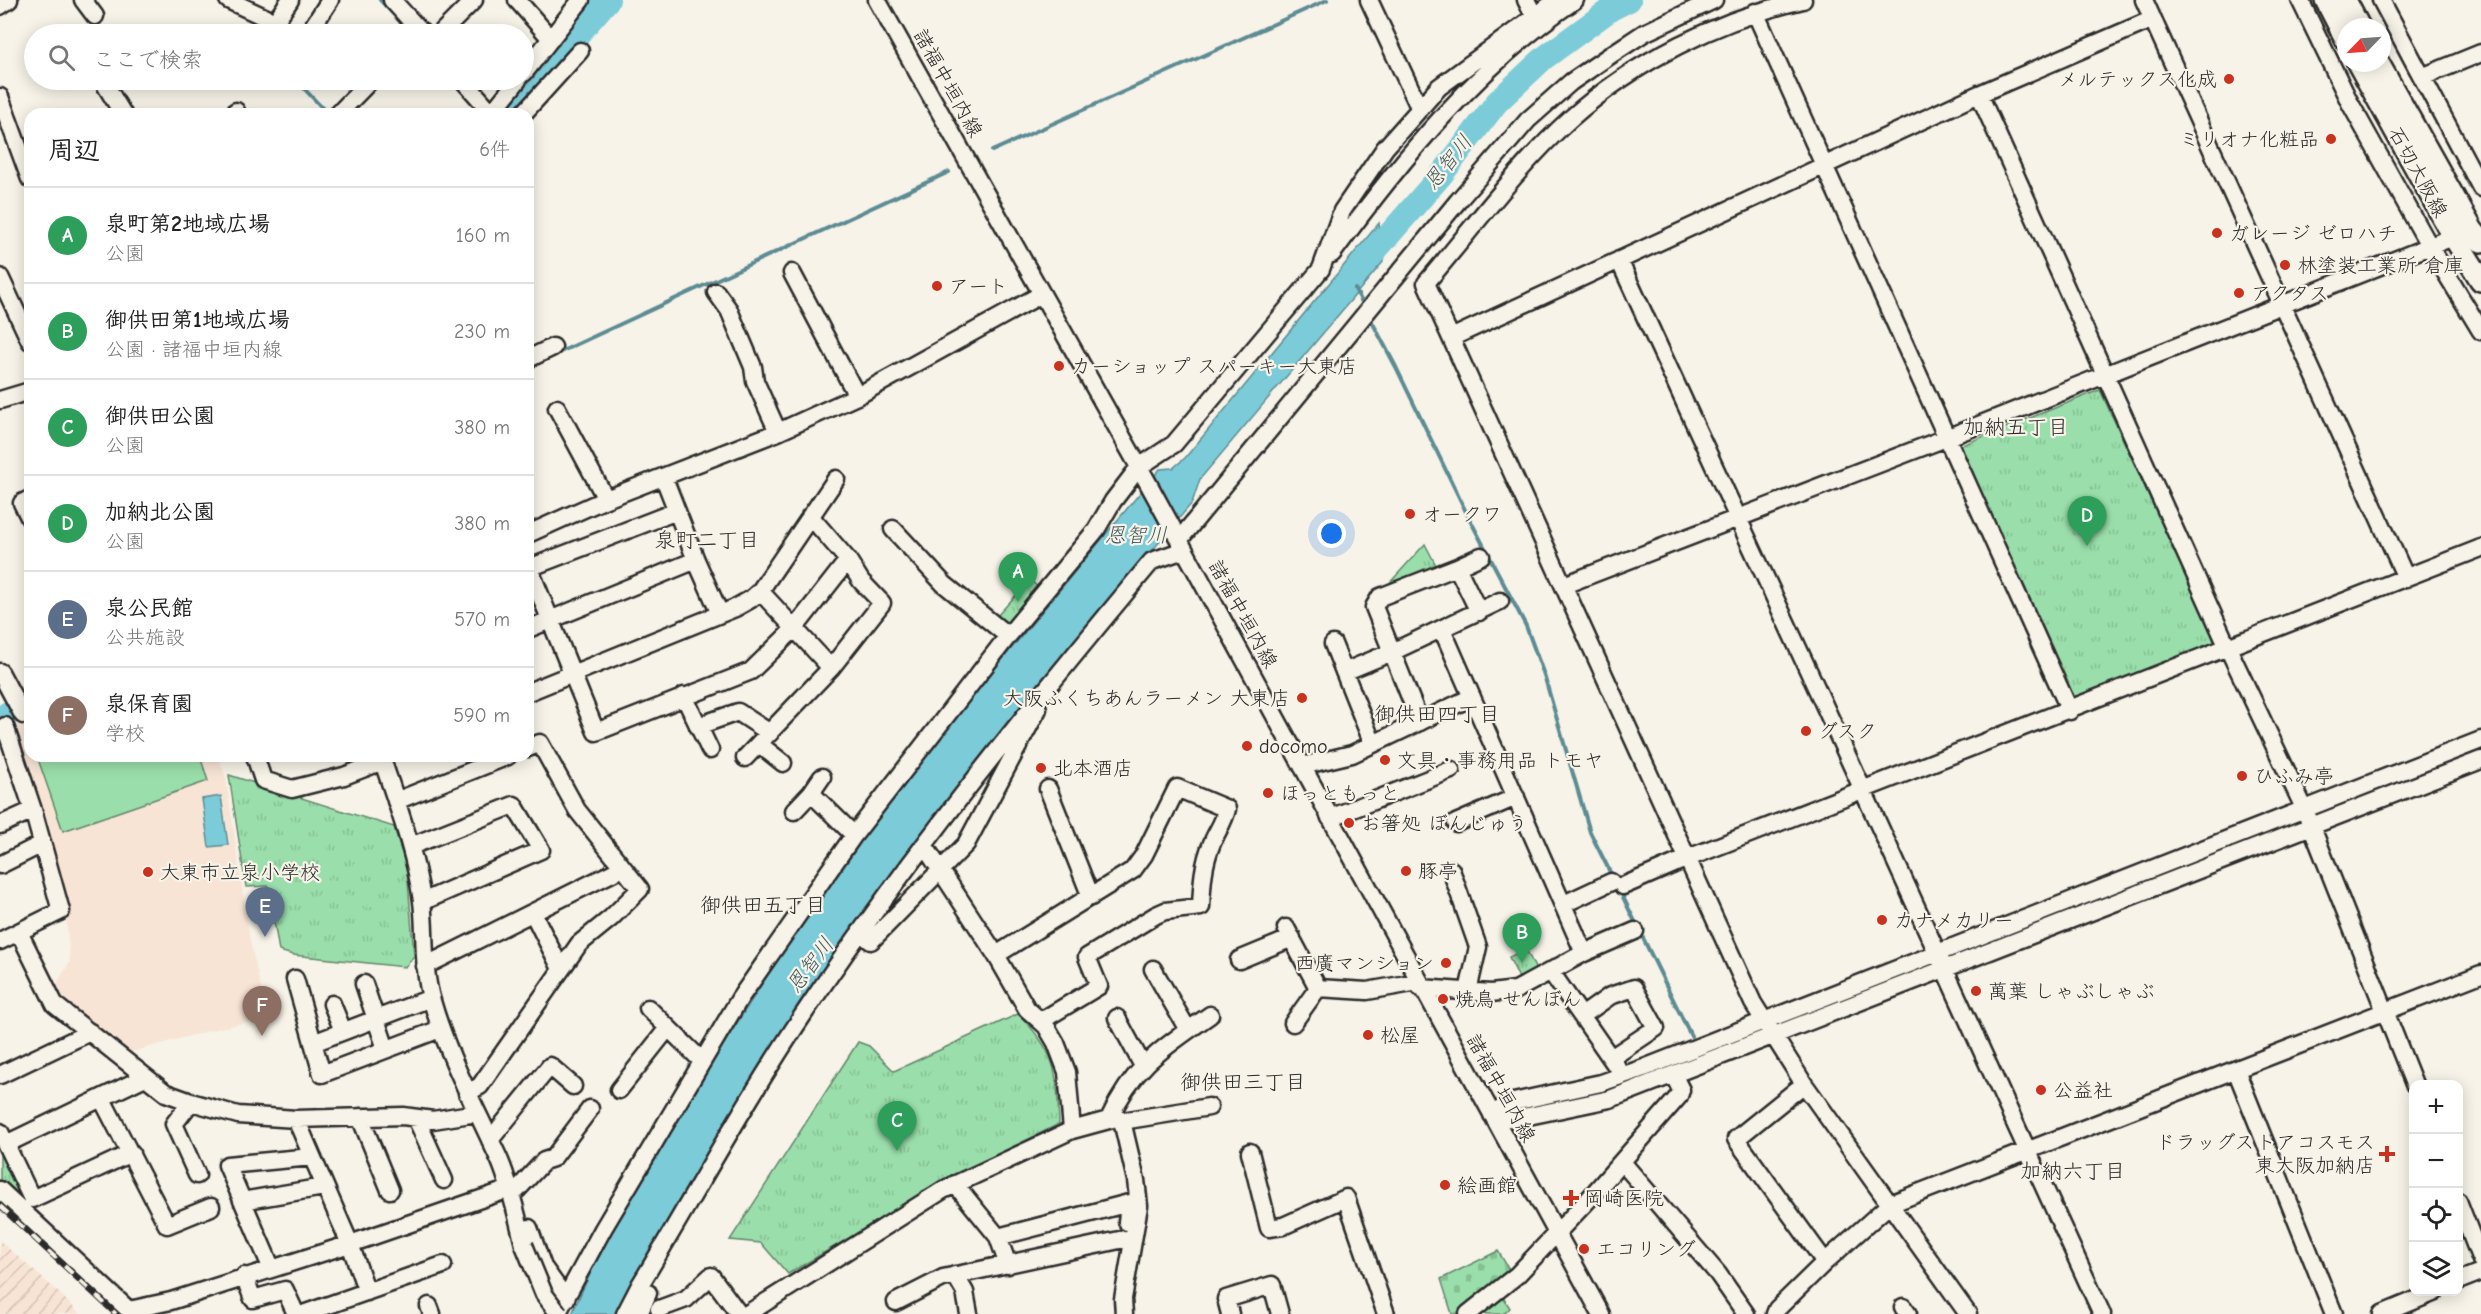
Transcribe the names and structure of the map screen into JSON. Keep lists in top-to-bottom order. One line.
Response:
{"streets":{"main road":["石切大阪線"],"street":["諸福中垣内線"]},"districts":["加納五丁目","泉町二丁目","御供田四丁目","御供田五丁目","御供田三丁目","加納六丁目"],"water":["恩智川"],"places":{"other":["メルテックス化成","ミリオナ化粧品","ガレージ ゼロハチ","林塗装工業所 倉庫","アート","アクタス","カーショップ スパーキー大東店","オークワ","大阪ふくちあんラーメン 大東店","グスク","docomo","文具・事務用品 トモヤ","北本酒店","ひふみ亭","ほっともっと","お箸処 ぼんじゅう","豚亭","大東市立泉小学校","カナメカリー","西廣マンション","萬葉 しゃぶしゃぶ","焼鳥 せんぼん","松屋","公益社","絵画館","エコリング"],"health":["ドラッグストアコスモス 東大阪加納店","岡崎医院"]},"north":"bottom left","page":{"search":"ここで検索","heading":["周辺","6件"],"list":[{"mark":"A","name":"泉町第2地域広場","note":"公園","value":"160 m"},{"mark":"B","name":"御供田第1地域広場","note":"公園 · 諸福中垣内線","value":"230 m"},{"mark":"C","name":"御供田公園","note":"公園","value":"380 m"},{"mark":"D","name":"加納北公園","note":"公園","value":"380 m"},{"mark":"E","name":"泉公民館","note":"公共施設","value":"570 m"},{"mark":"F","name":"泉保育園","note":"学校","value":"590 m"}],"pins":["D","A","E","B","F","C"],"map_buttons":["+","−"]}}
